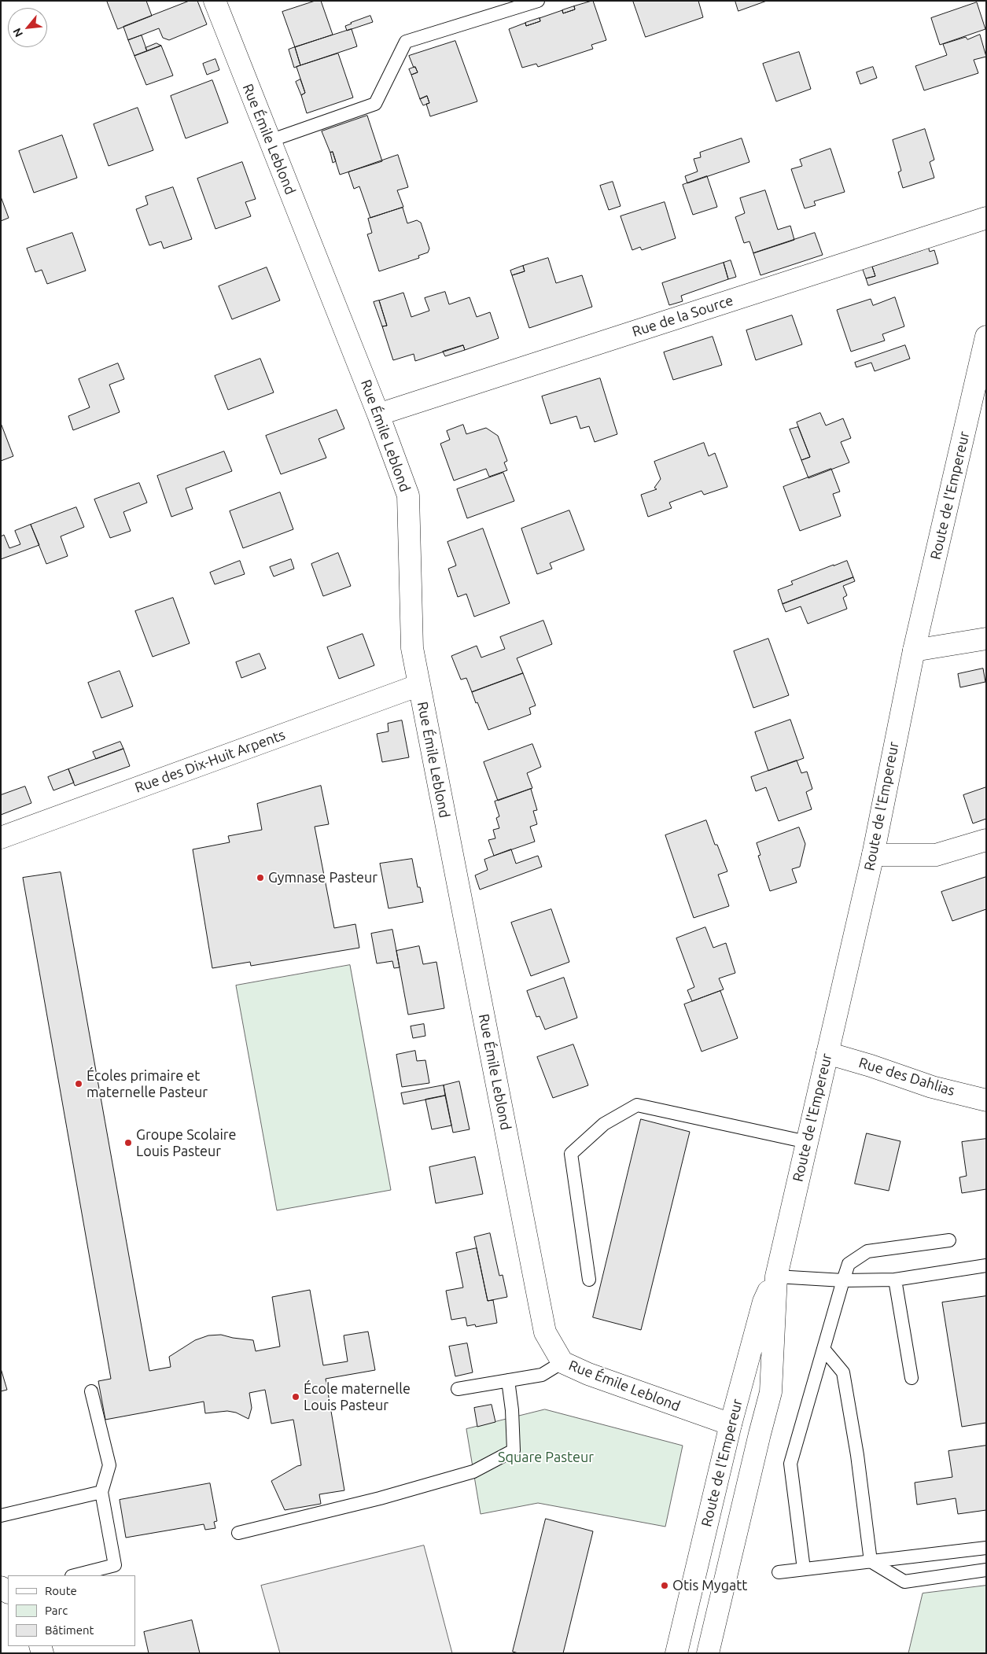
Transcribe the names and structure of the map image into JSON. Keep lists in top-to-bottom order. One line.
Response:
{"streets":{"street":["Rue Émile Leblond","Rue de la Source","Route de l'Empereur","Rue des Dix-Huit Arpents","Rue des Dahlias"]},"crossings":[["Rue Émile Leblond","Rue de la Source"],["Rue Émile Leblond","Route de l'Empereur"],["Rue Émile Leblond","Rue des Dix-Huit Arpents"],["Route de l'Empereur","Rue des Dahlias"]],"parks":["Square Pasteur"],"places":["Gymnase Pasteur","Écoles primaire et maternelle Pasteur","Groupe Scolaire Louis Pasteur","École maternelle Louis Pasteur","Otis Mygatt"],"legend":["Route","Parc","Bâtiment"],"north":"bottom left"}
